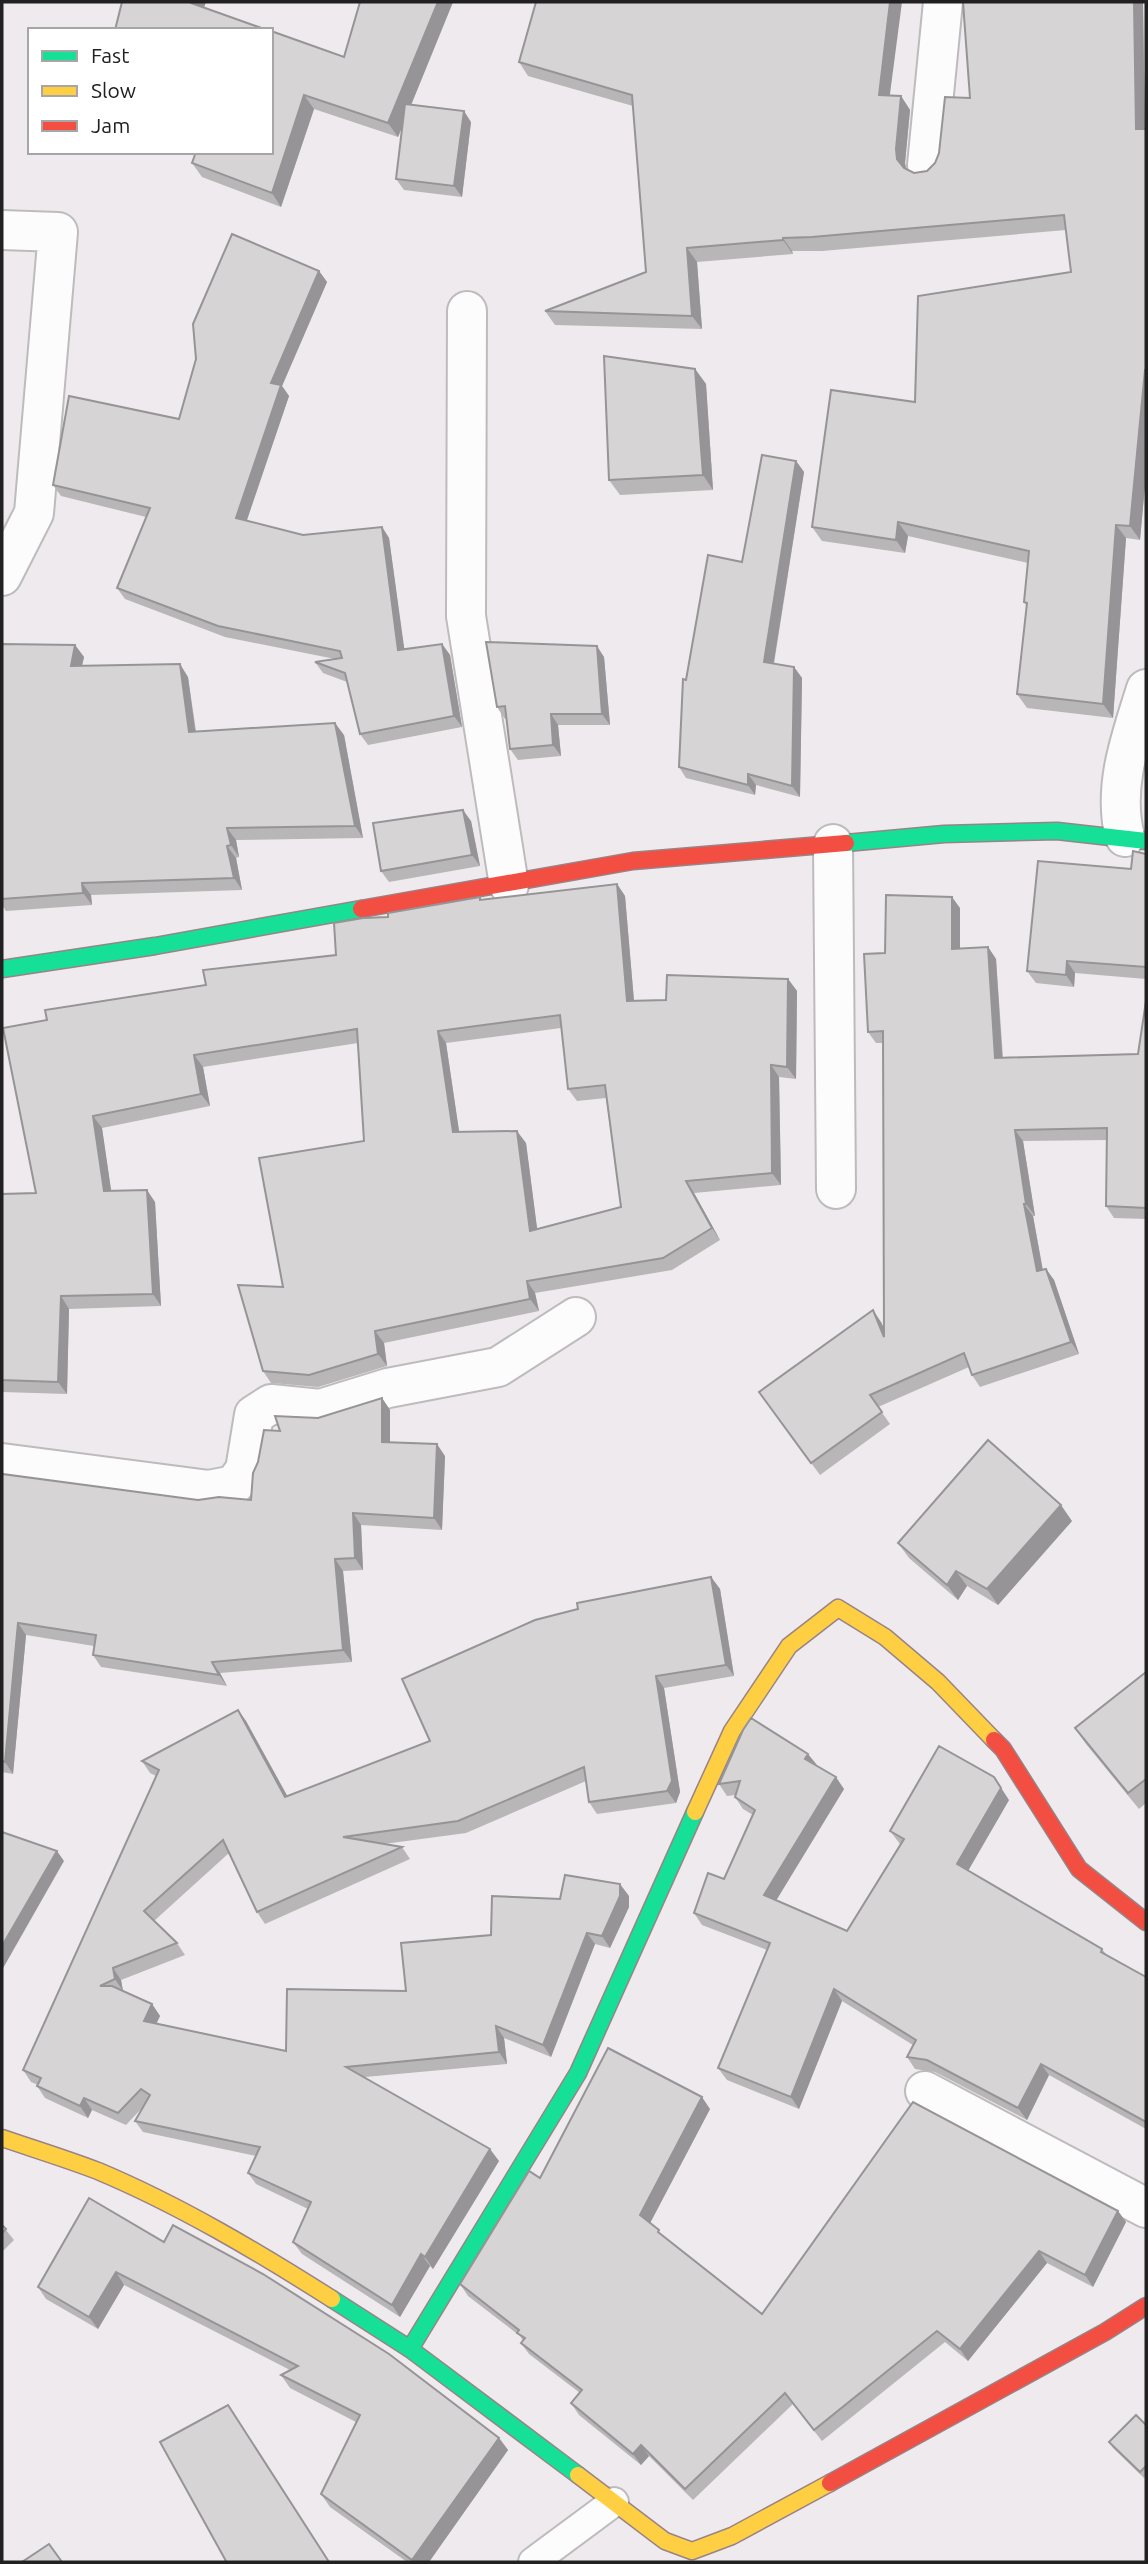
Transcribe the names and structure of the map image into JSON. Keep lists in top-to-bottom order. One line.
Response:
{"legend":["Fast","Slow","Jam"]}
